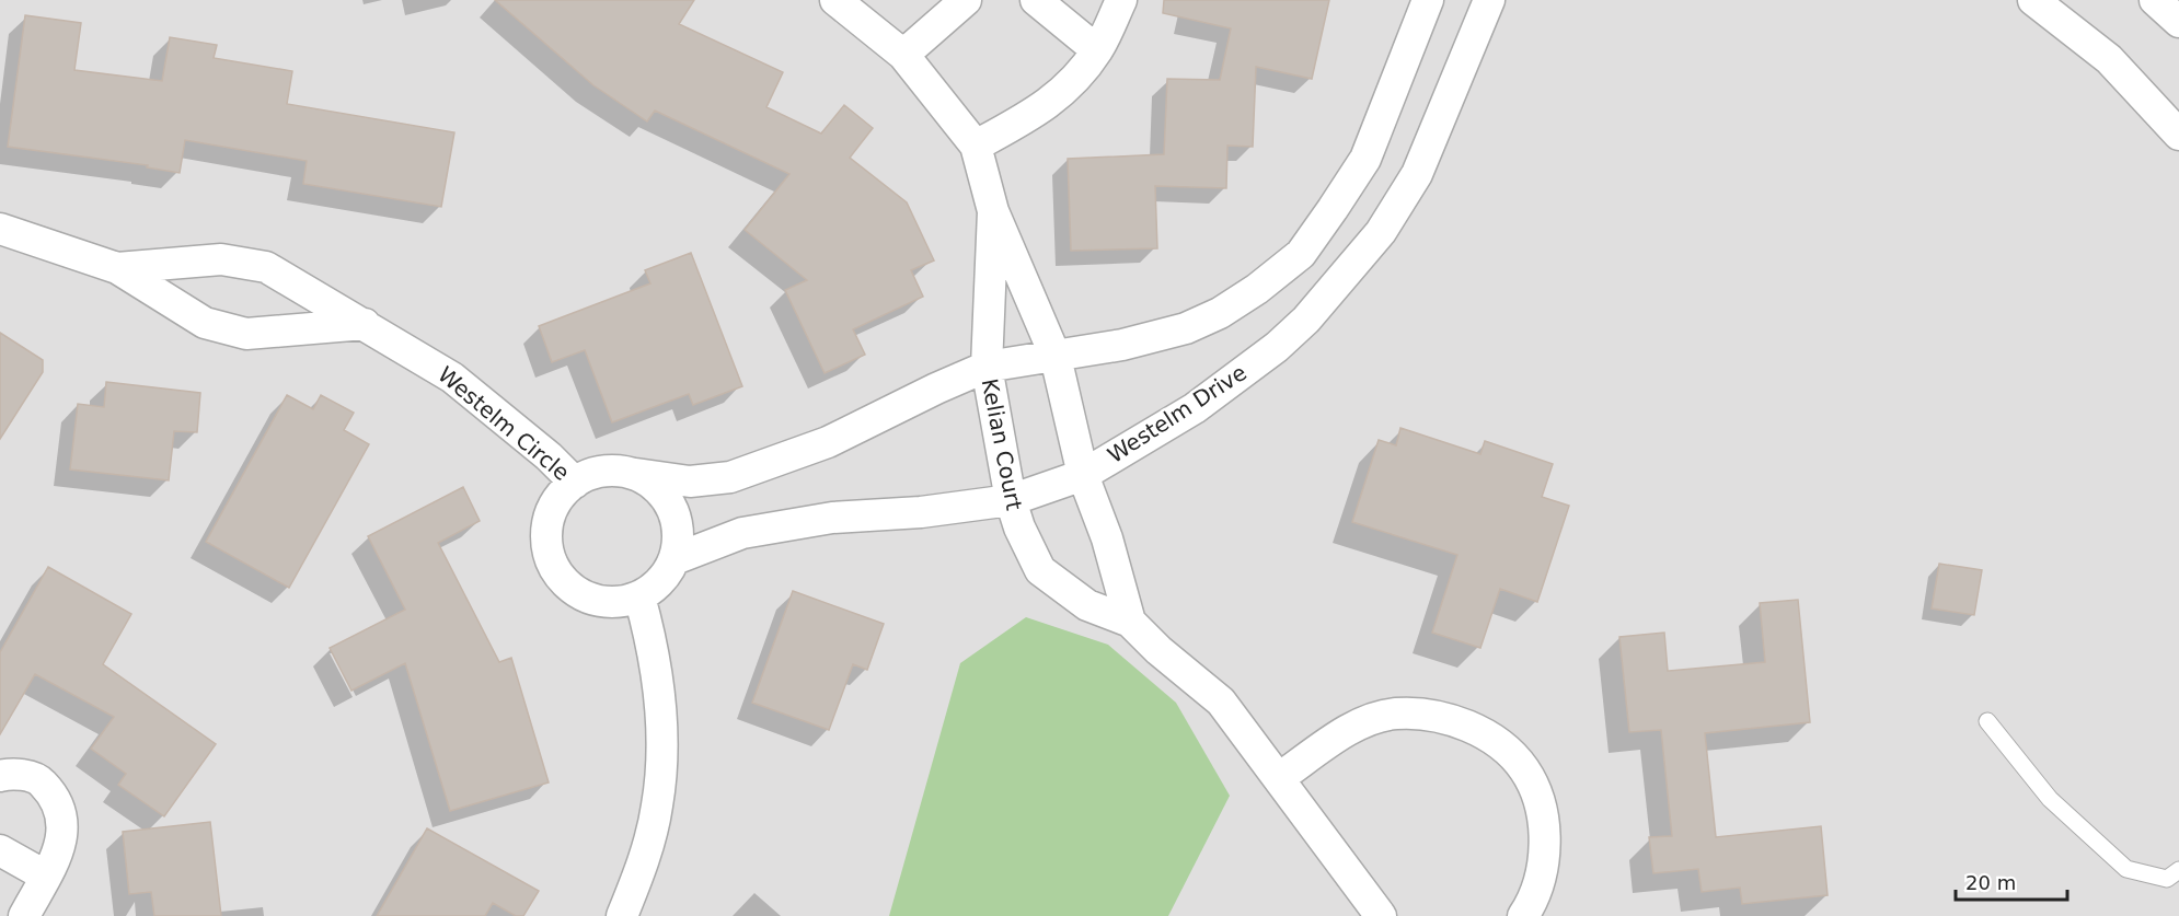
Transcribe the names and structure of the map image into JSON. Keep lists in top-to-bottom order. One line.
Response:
{"streets":{"street":["Westelm Drive","Westelm Circle","Kelian Court"]},"crossings":[["Westelm Drive","Westelm Circle"],["Westelm Drive","Kelian Court"]],"scale_bar":"20 m"}
